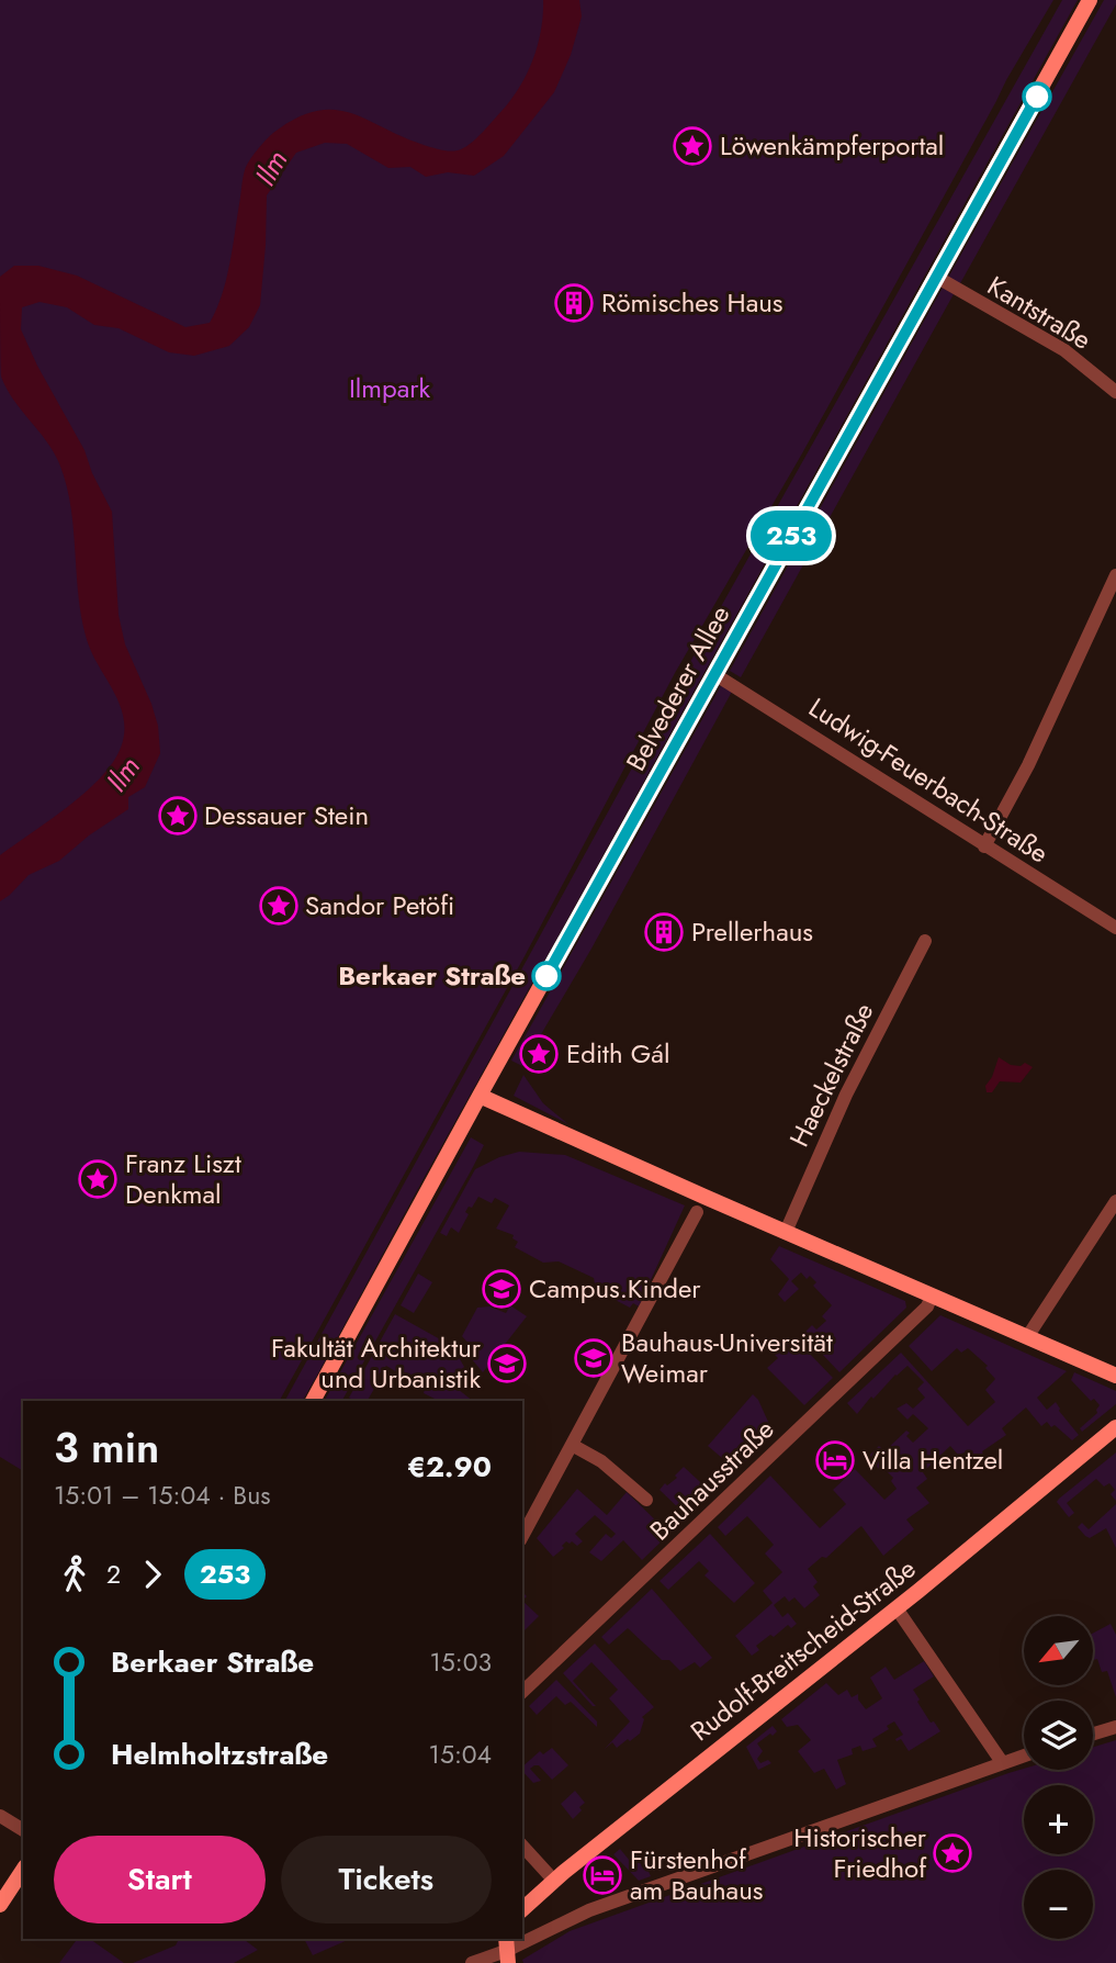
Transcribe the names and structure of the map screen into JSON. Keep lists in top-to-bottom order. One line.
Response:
{"streets":{"street":["Kantstraße","Belvederer Allee","Ludwig-Feuerbach-Straße","Haeckelstraße","Bauhausstraße","Rudolf-Breitscheid-Straße"]},"crossings":[["Kantstraße","Belvederer Allee"],["Belvederer Allee","Ludwig-Feuerbach-Straße"]],"water":["Ilm"],"parks":["Ilmpark"],"places":{"place":["Löwenkämpferportal","Dessauer Stein","Sandor Petöfi","Edith Gál","Franz Liszt Denkmal","Historischer Friedhof"],"building":["Römisches Haus","Prellerhaus"],"other":["Berkaer Straße"],"school or university":["Campus.Kinder","Bauhaus-Universität Weimar","Fakultät Architektur und Urbanistik"],"hotel":["Villa Hentzel","Fürstenhof am Bauhaus"]},"lines":["bus line 253"],"north":"bottom left","page":{"on_map":"253","heading":["3 min","15:01 – 15:04 · Bus","€2.90"],"legs":["2","253"],"map_buttons":["+","−"],"list":[{"name":"Berkaer Straße","value":"15:03"},{"name":"Helmholtzstraße","value":"15:04"}],"buttons":["Start","Tickets"]}}
